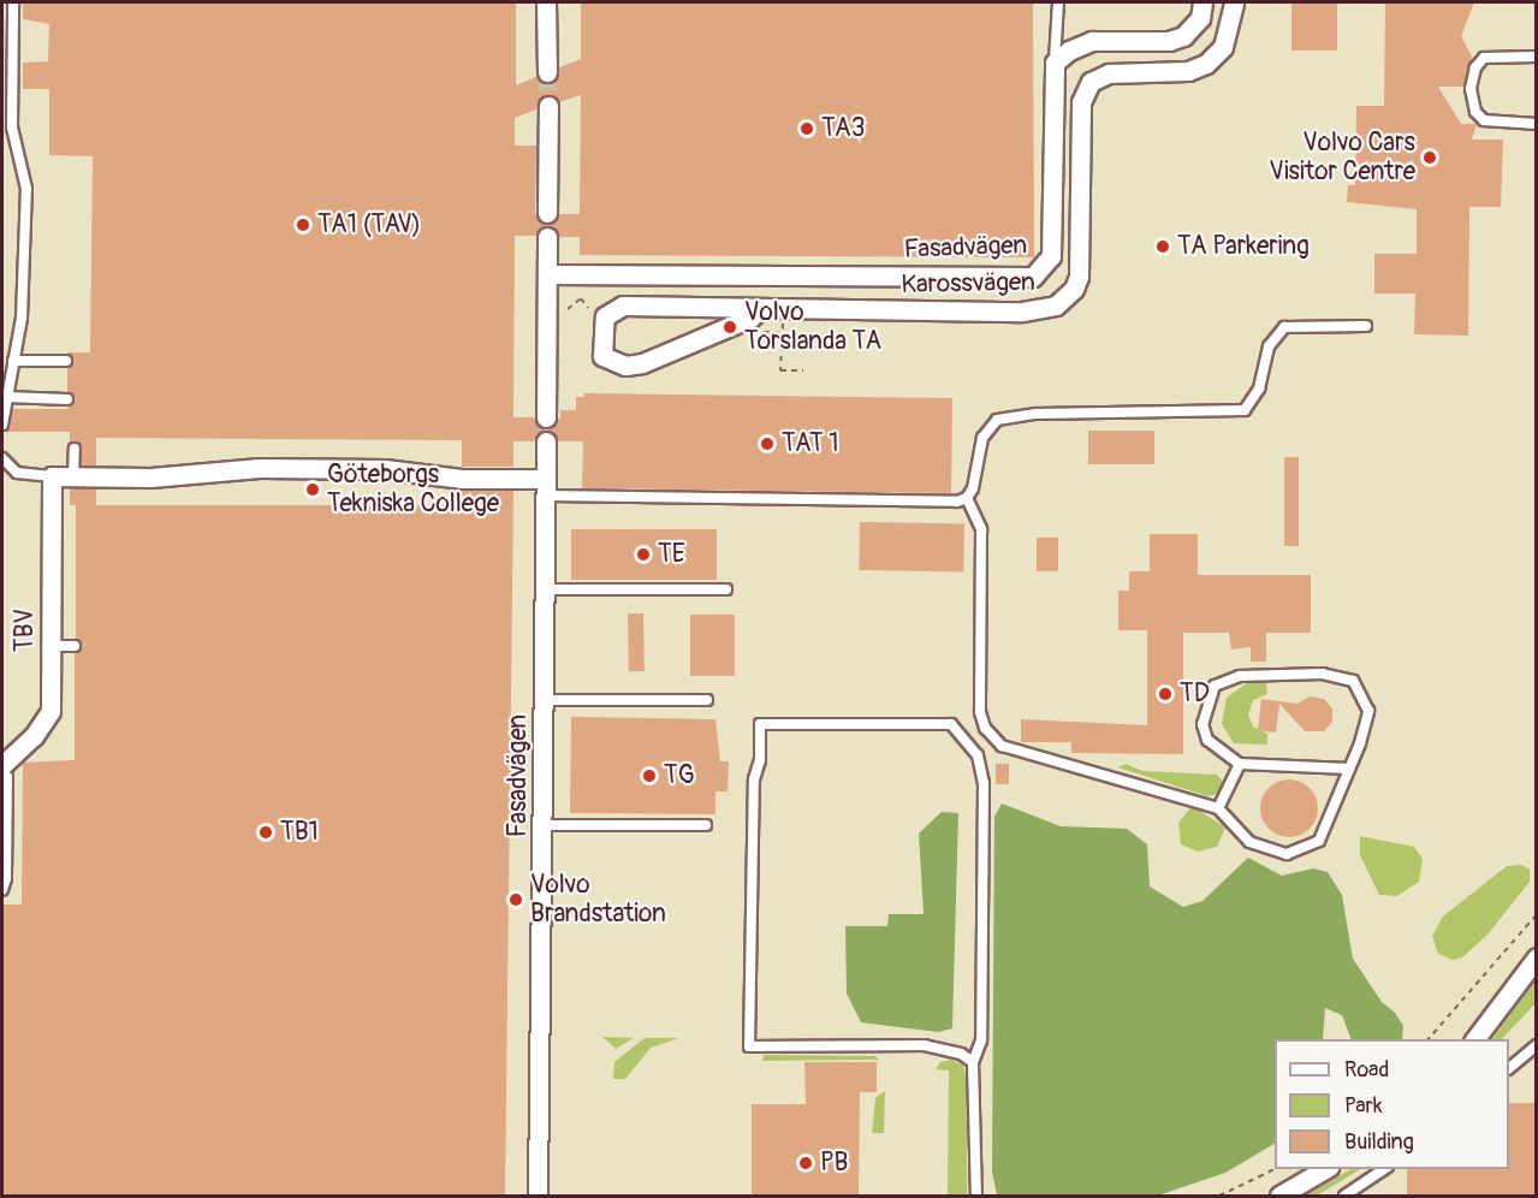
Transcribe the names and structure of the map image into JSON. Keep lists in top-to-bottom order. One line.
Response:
{"streets":{"street":["Fasadvägen","Karossvägen","TBV"]},"places":["TA3","Volvo Cars Visitor Centre","TA1 (TAV)","TA Parkering","Volvo Torslanda TA","TAT 1","Göteborgs Tekniska College","TE","TD","TG","TB1","Volvo Brandstation","PB"],"legend":["Road","Park","Building"]}
